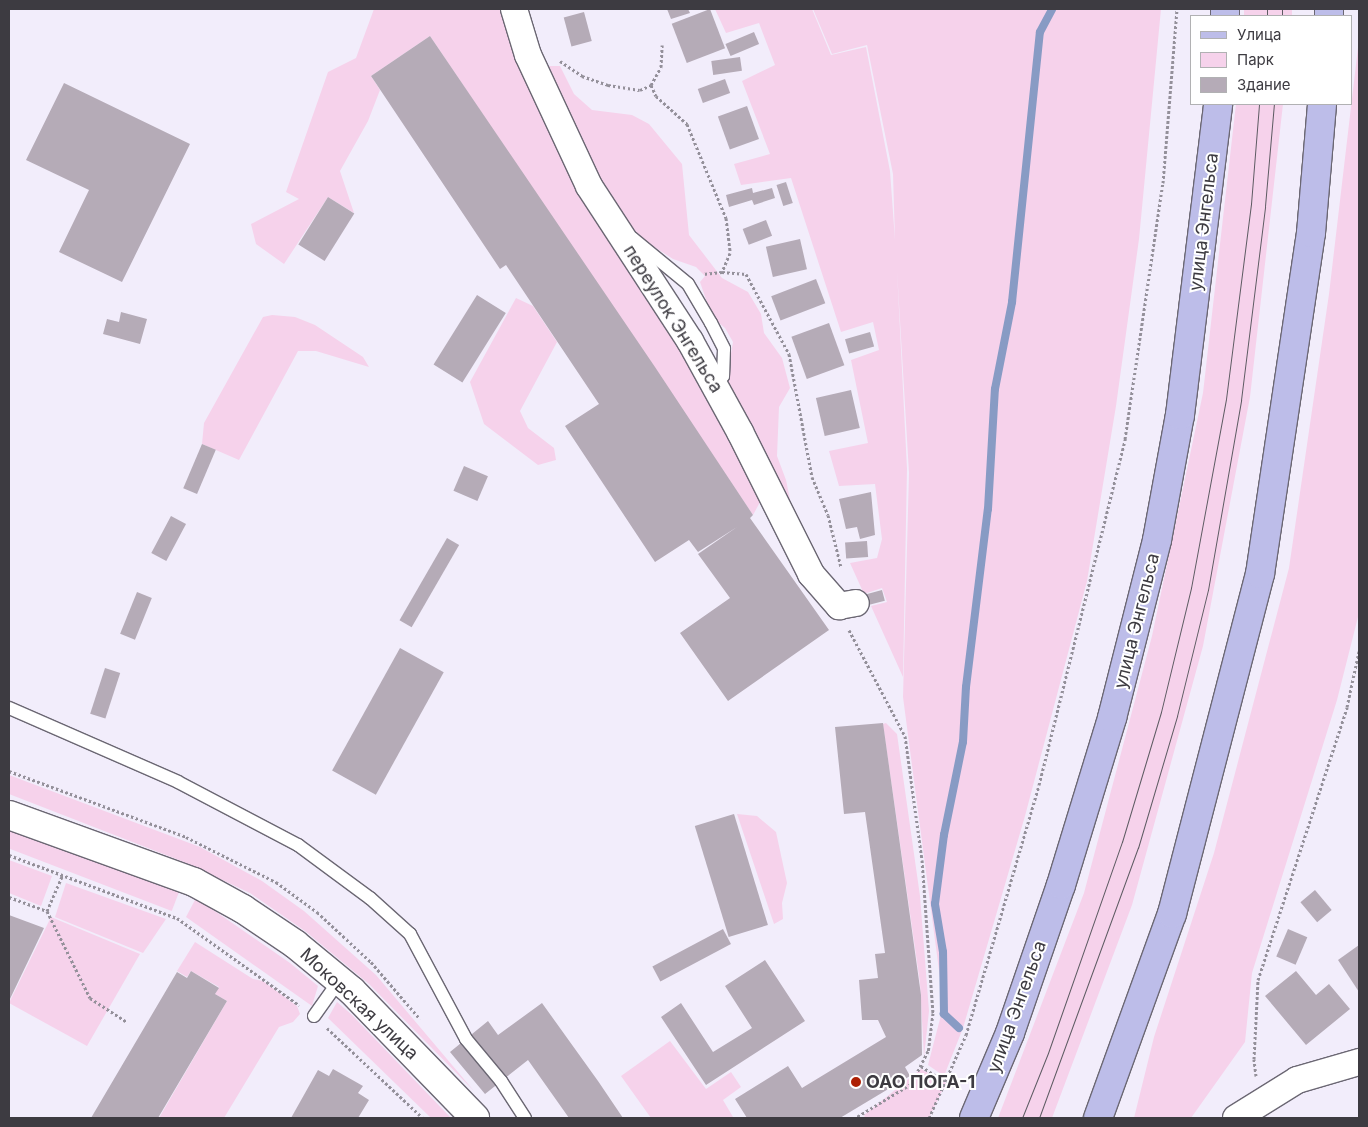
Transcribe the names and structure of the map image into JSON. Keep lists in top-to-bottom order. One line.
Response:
{"streets":{"main road":["улица Энгельса"],"street":["переулок Энгельса","Моковская улица"]},"places":["ОАО ПОГА-1"],"legend":["Улица","Парк","Здание"]}
